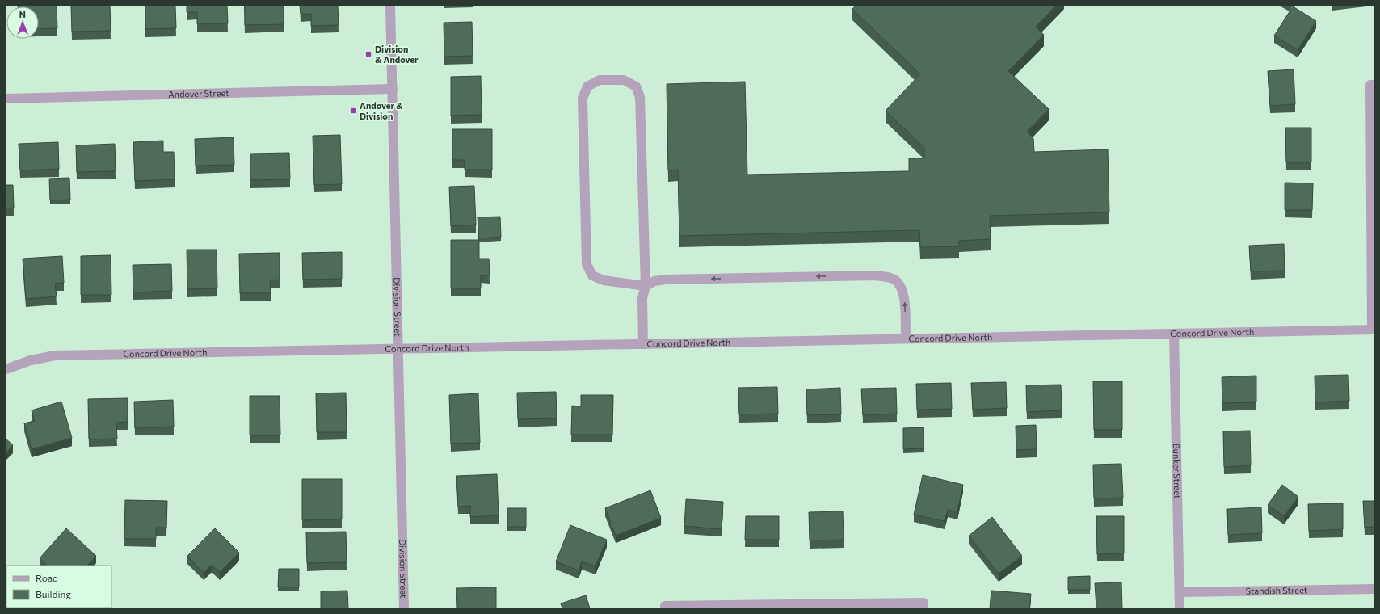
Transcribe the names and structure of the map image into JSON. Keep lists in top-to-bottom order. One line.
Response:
{"streets":{"street":["Andover Street","Division Street","Concord Drive North","Bunker Street","Standish Street"]},"crossings":[["Andover Street","Division Street"],["Division Street","Concord Drive North"],["Concord Drive North","Bunker Street"],["Bunker Street","Standish Street"]],"places":{"transit":["Division & Andover","Andover & Division"]},"legend":["Road","Building"],"north":"top"}
